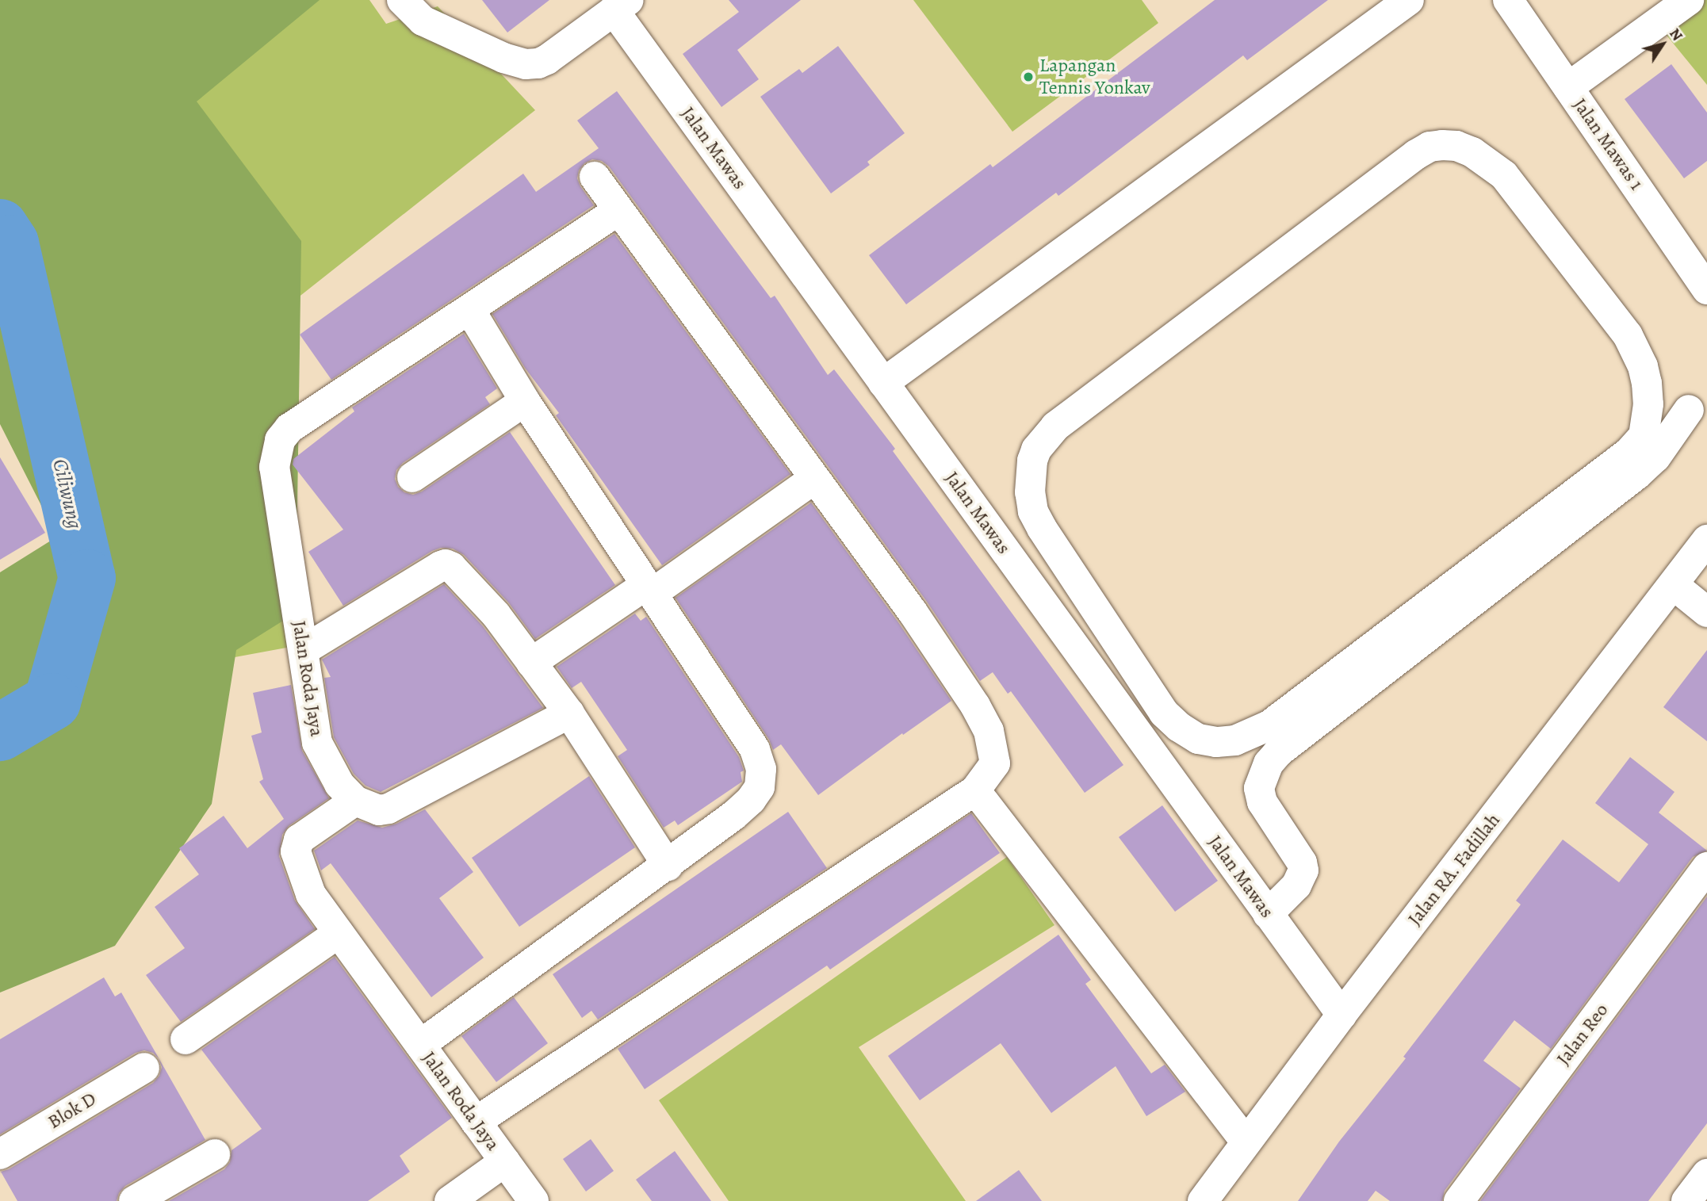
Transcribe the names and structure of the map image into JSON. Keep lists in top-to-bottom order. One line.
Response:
{"streets":{"street":["Jalan Mawas 1","Jalan Mawas","Jalan Roda Jaya","Jalan RA. Fadillah","Jalan Reo","Blok D"]},"crossings":[["Jalan Mawas","Jalan RA. Fadillah"]],"water":["Ciliwung"],"places":["Lapangan Tennis Yonkav"],"north":"top right"}
